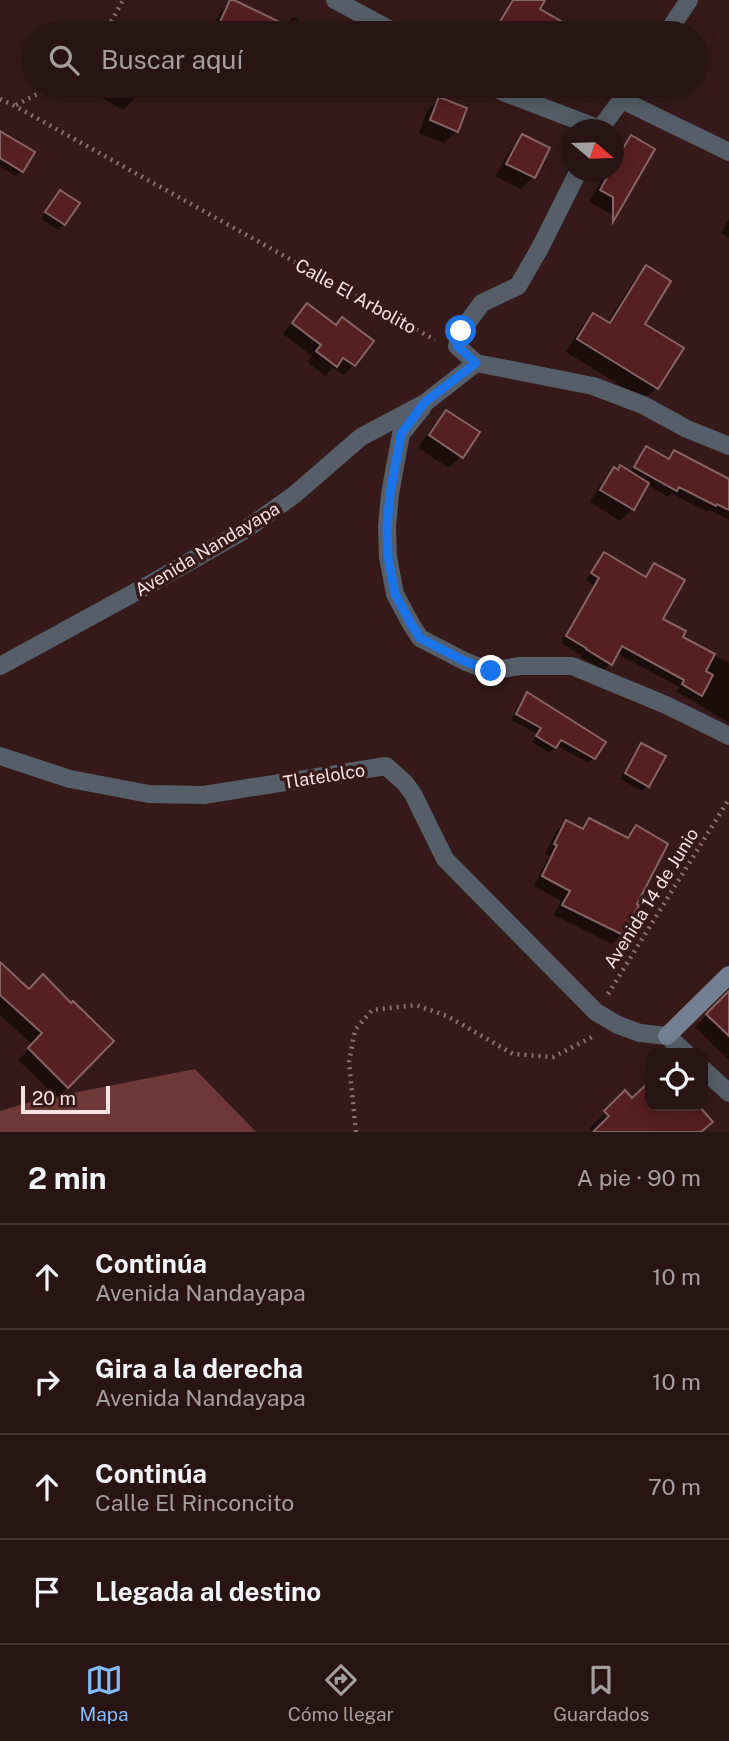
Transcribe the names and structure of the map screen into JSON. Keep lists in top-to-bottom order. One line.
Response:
{"streets":{"street":["Avenida Nandayapa","Tlatelolco"],"path":["Calle El Arbolito","Avenida 14 de Junio"]},"crossings":[["Tlatelolco","Avenida 14 de Junio"]],"scale_bar":"20 m","north":"right","page":{"search":"Buscar aquí","scale":"20 m","heading":["2 min","A pie · 90 m"],"list":[["Continúa","Avenida Nandayapa","10 m"],["Gira a la derecha","Avenida Nandayapa","10 m"],["Continúa","Calle El Rinconcito","70 m"],"Llegada al destino"],"nav":["Mapa","Cómo llegar","Guardados"]}}
